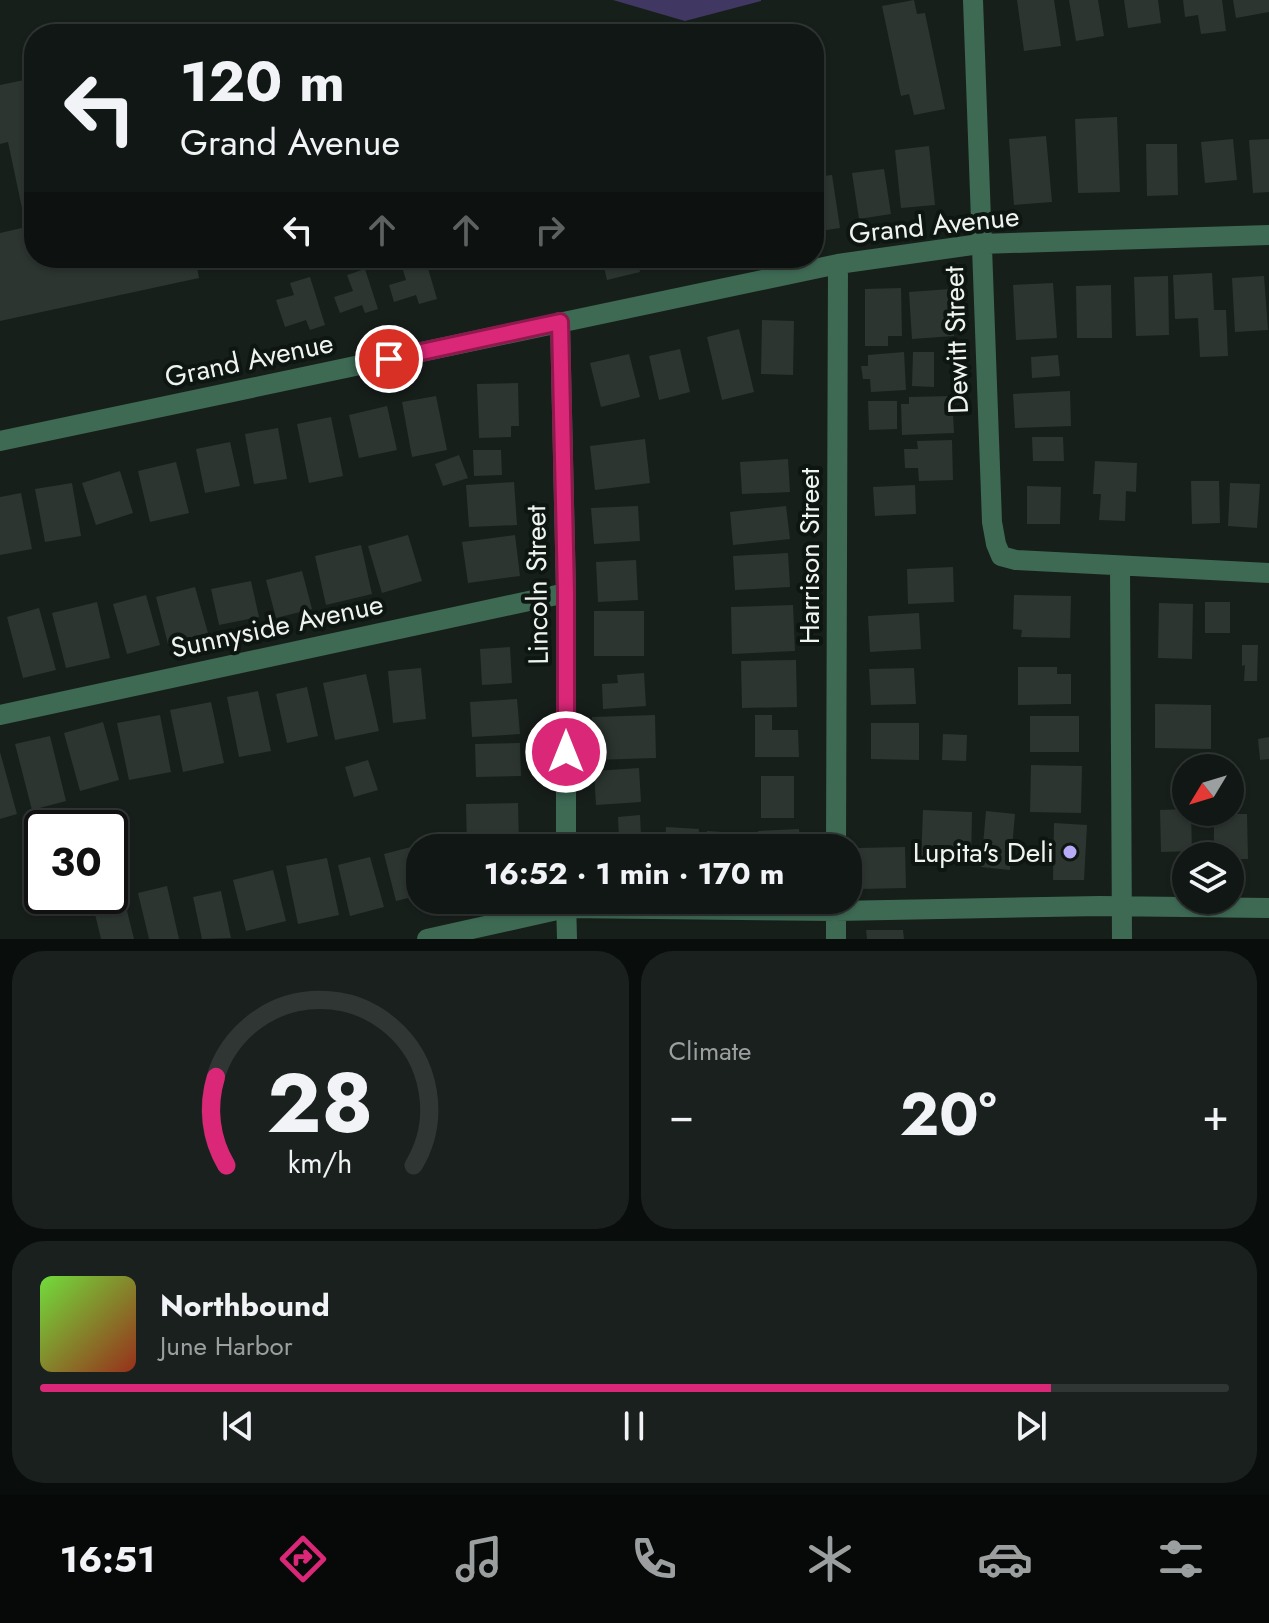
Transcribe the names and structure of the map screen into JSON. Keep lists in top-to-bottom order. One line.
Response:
{"streets":{"street":["Grand Avenue","Dewitt Street","Harrison Street","Lincoln Street","Sunnyside Avenue"]},"crossings":[["Grand Avenue","Dewitt Street"],["Grand Avenue","Harrison Street"],["Grand Avenue","Lincoln Street"],["Lincoln Street","Sunnyside Avenue"]],"places":["Lupita's Deli"],"north":"bottom left","page":{"turn":["120 m","Grand Avenue"],"limit":"30","trip":"16:52 · 1 min · 170 m","tile":"Climate","heat":["−","20°","+"],"song":["Northbound","June Harbor"],"tabs":"16:51","gauge":["28","km/h"]}}
